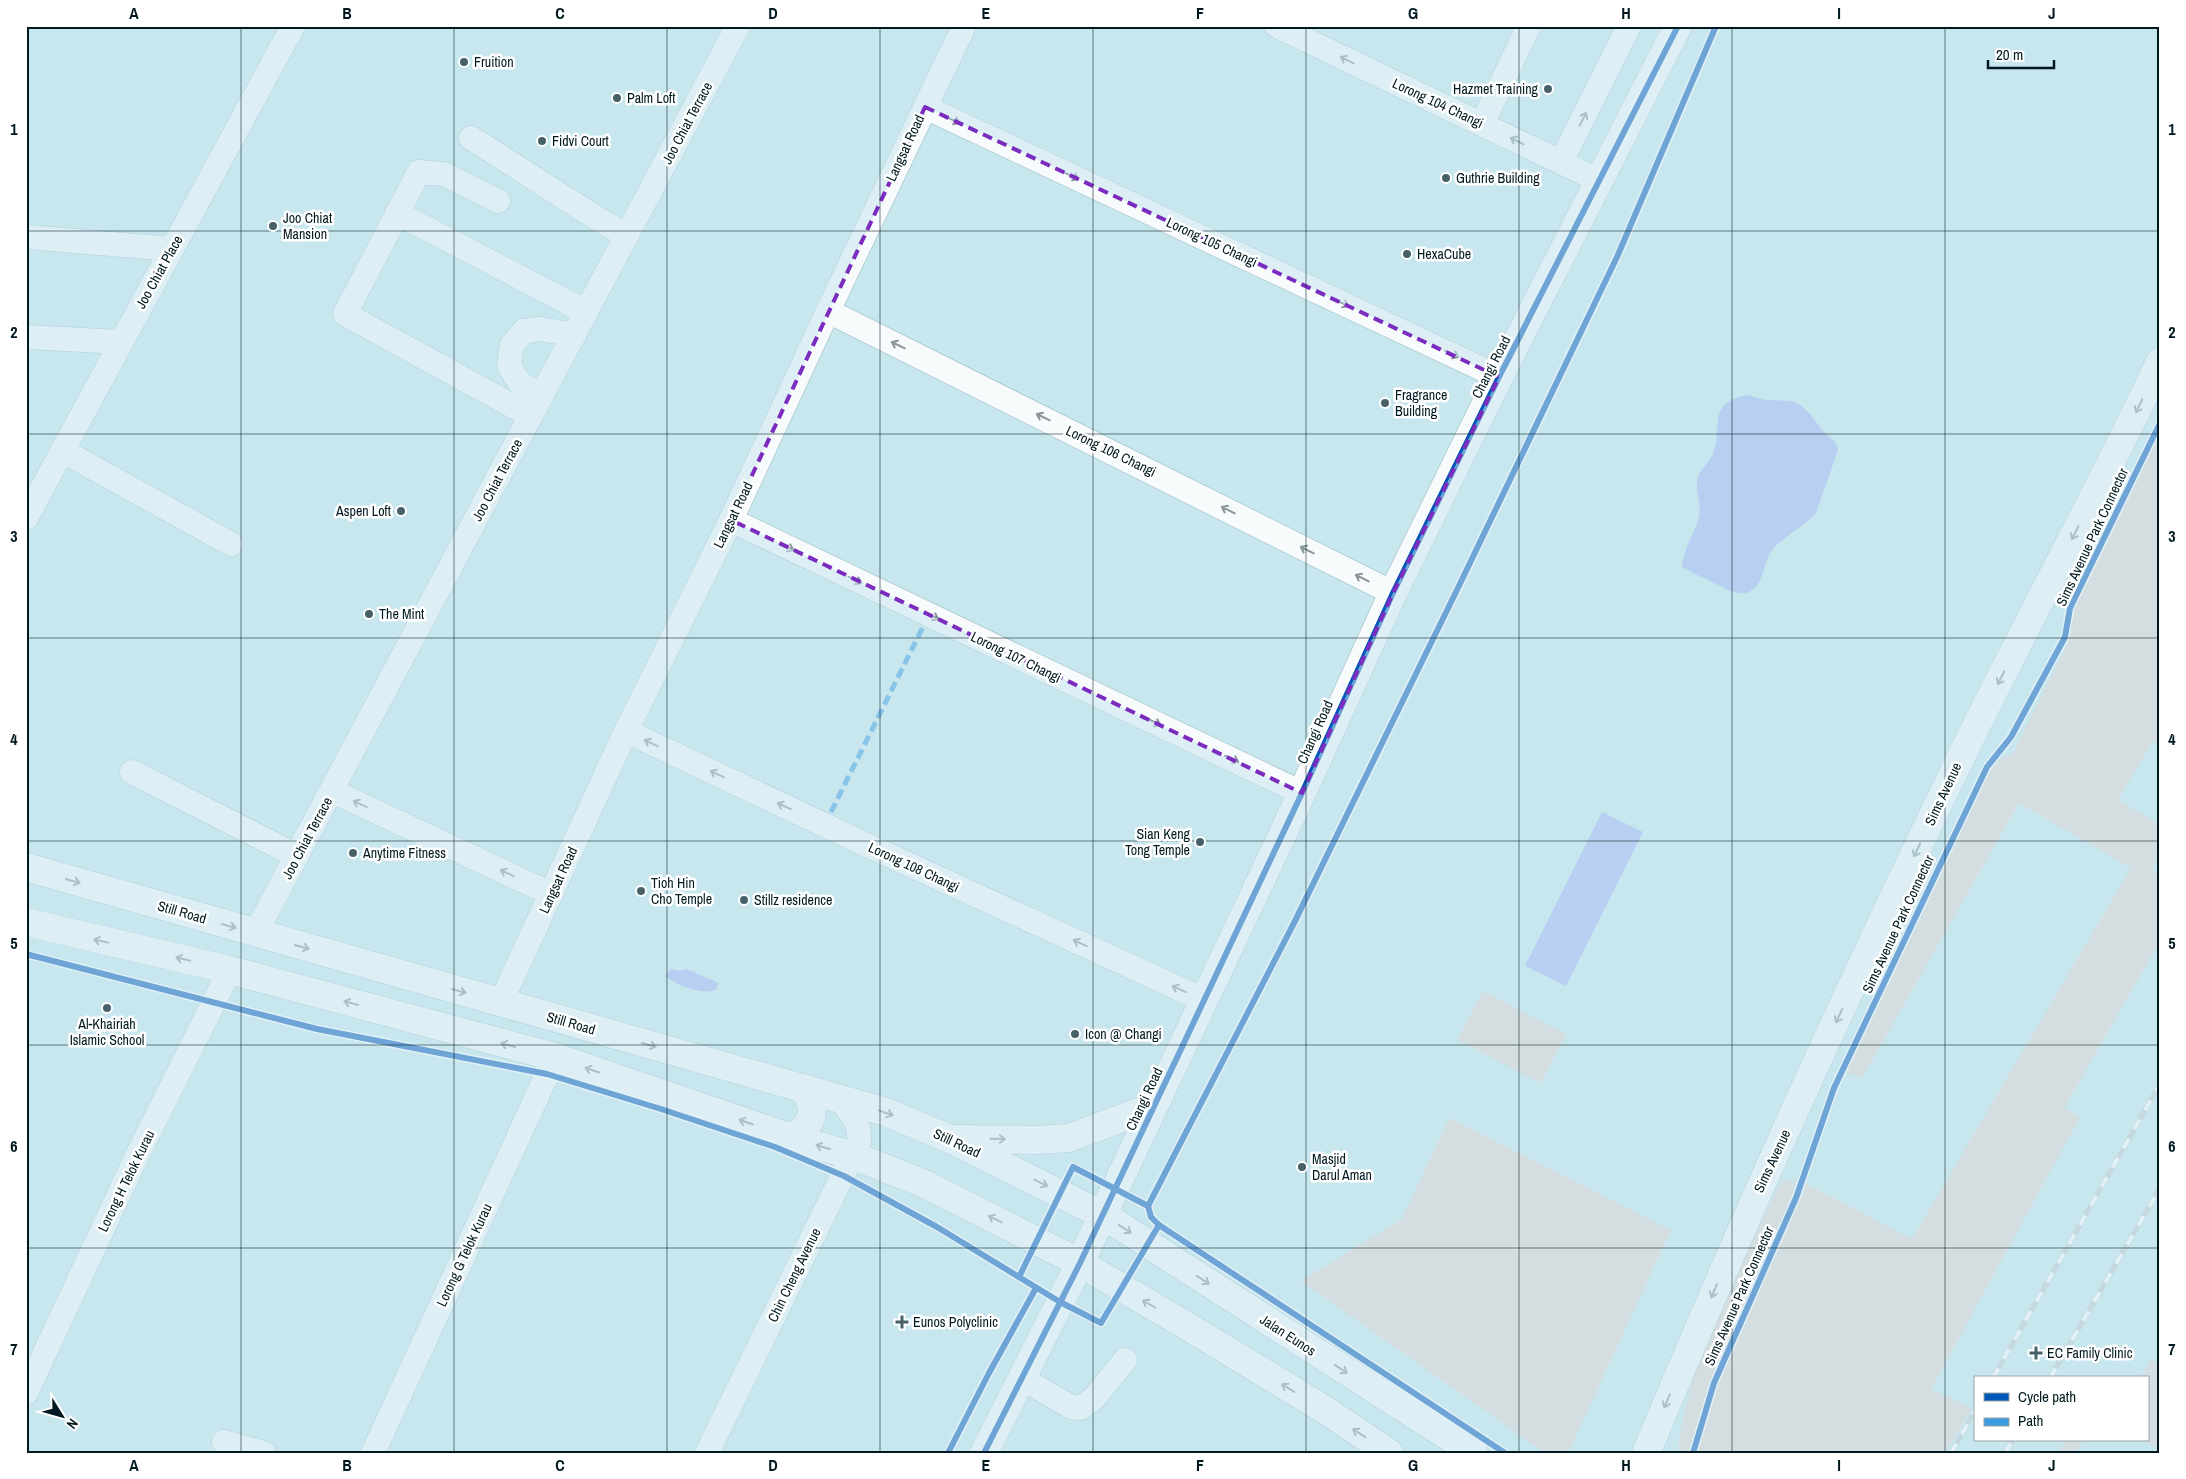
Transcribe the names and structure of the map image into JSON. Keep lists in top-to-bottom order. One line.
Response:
{"streets":{"main road":["Changi Road","Sims Avenue","Still Road","Jalan Eunos"],"street":["Lorong 104 Changi","Joo Chiat Terrace","Langsat Road","Lorong 105 Changi","Joo Chiat Place","Lorong 106 Changi","Lorong 107 Changi","Lorong 108 Changi","Lorong H Telok Kurau","Lorong G Telok Kurau","Chin Cheng Avenue"],"cycle path":["Sims Avenue Park Connector"]},"crossings":[["Lorong 104 Changi","Changi Road"],["Joo Chiat Terrace","Still Road"],["Langsat Road","Lorong 105 Changi"],["Langsat Road","Lorong 106 Changi"],["Langsat Road","Lorong 107 Changi"],["Langsat Road","Lorong 108 Changi"],["Langsat Road","Still Road"],["Lorong 105 Changi","Changi Road"],["Changi Road","Lorong 106 Changi"],["Changi Road","Lorong 107 Changi"],["Changi Road","Lorong 108 Changi"],["Changi Road","Still Road"],["Changi Road","Jalan Eunos"],["Still Road","Chin Cheng Avenue"],["Still Road","Jalan Eunos"]],"one_way":["Lorong 104 Changi","Lorong 105 Changi","Lorong 106 Changi","Lorong 107 Changi","Sims Avenue","Lorong 108 Changi"],"places":{"other":["Fruition","Hazmet Training","Palm Loft","Fidvi Court","Guthrie Building","Joo Chiat Mansion","HexaCube","Fragrance Building","Aspen Loft","The Mint","Sian Keng Tong Temple","Anytime Fitness","Tioh Hin Cho Temple","Stillz residence","Al-Khairiah Islamic School","Icon @ Changi","Masjid Darul Aman"],"health":["Eunos Polyclinic","EC Family Clinic"]},"legend":["Cycle path","Path"],"scale_bar":"20 m","north":"bottom right","grid":{"columns":["A","B","C","D","E","F","G","H","I","J"],"rows":["1","2","3","4","5","6","7"]}}
